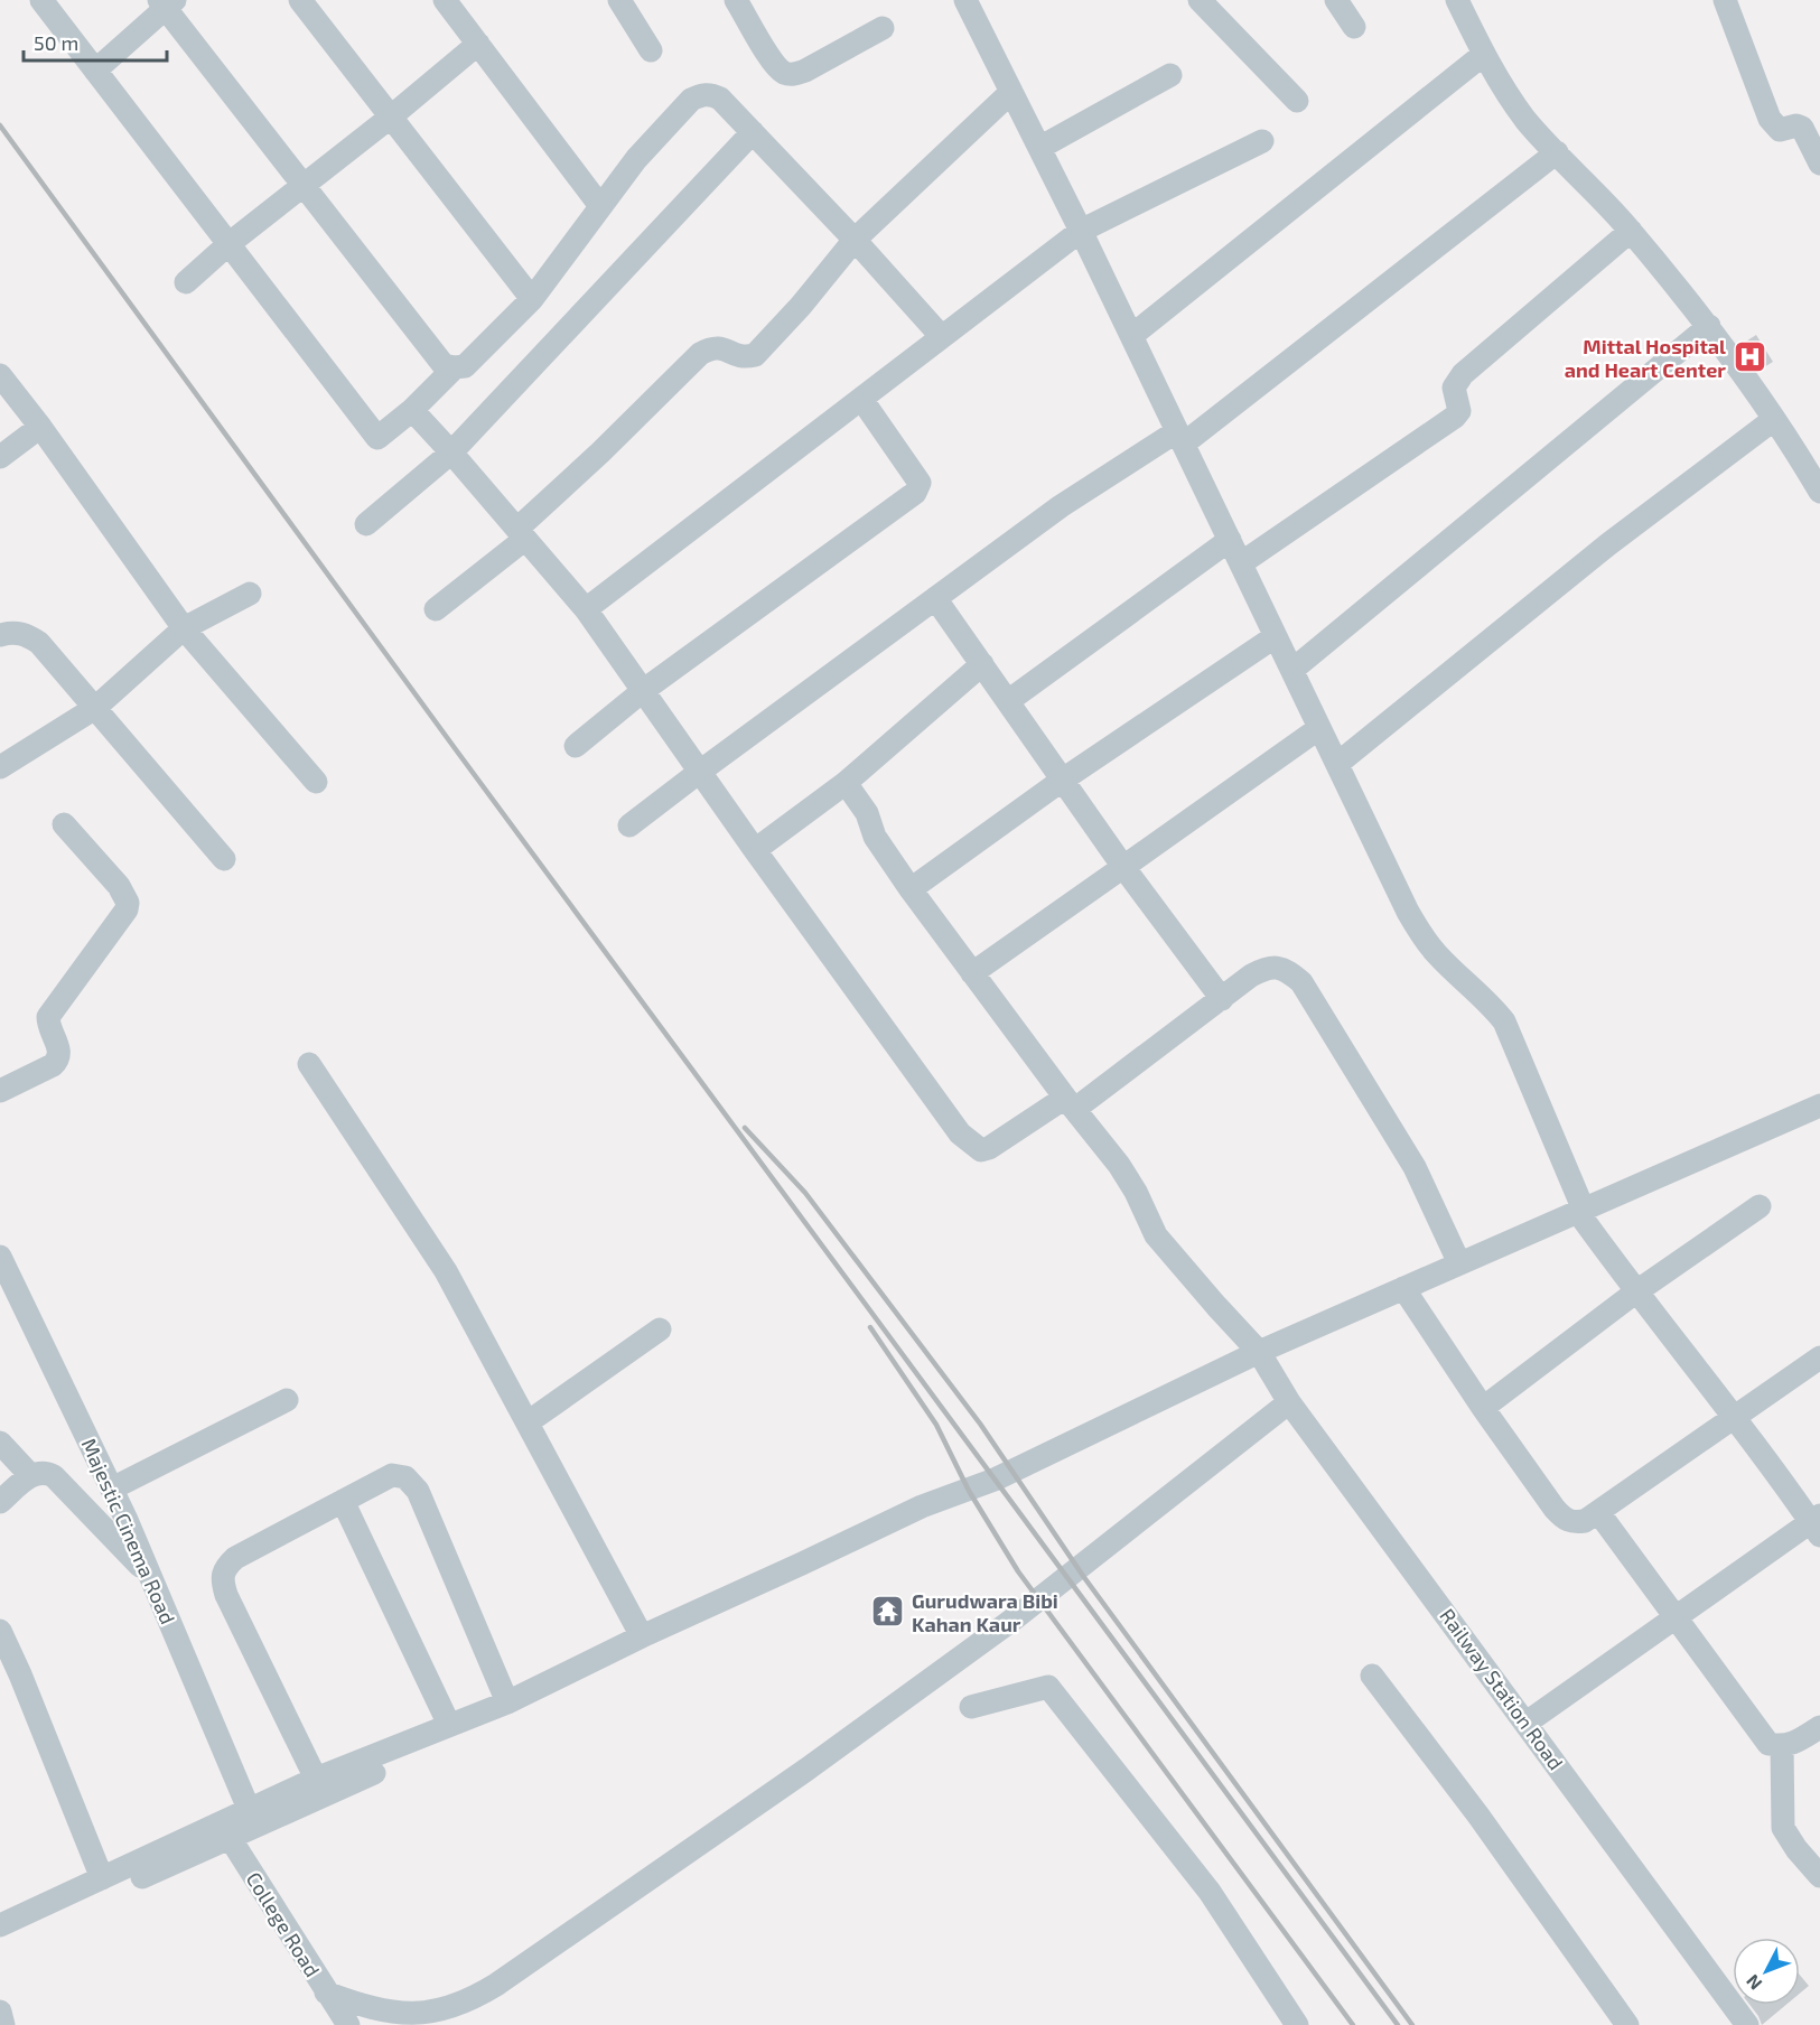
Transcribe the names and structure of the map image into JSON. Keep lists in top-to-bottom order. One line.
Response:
{"streets":{"street":["Majestic Cinema Road","Railway Station Road","College Road"]},"places":{"hospital":["Mittal Hospital and Heart Center"],"temple":["Gurudwara Bibi Kahan Kaur"]},"scale_bar":"50 m","north":"bottom left"}
